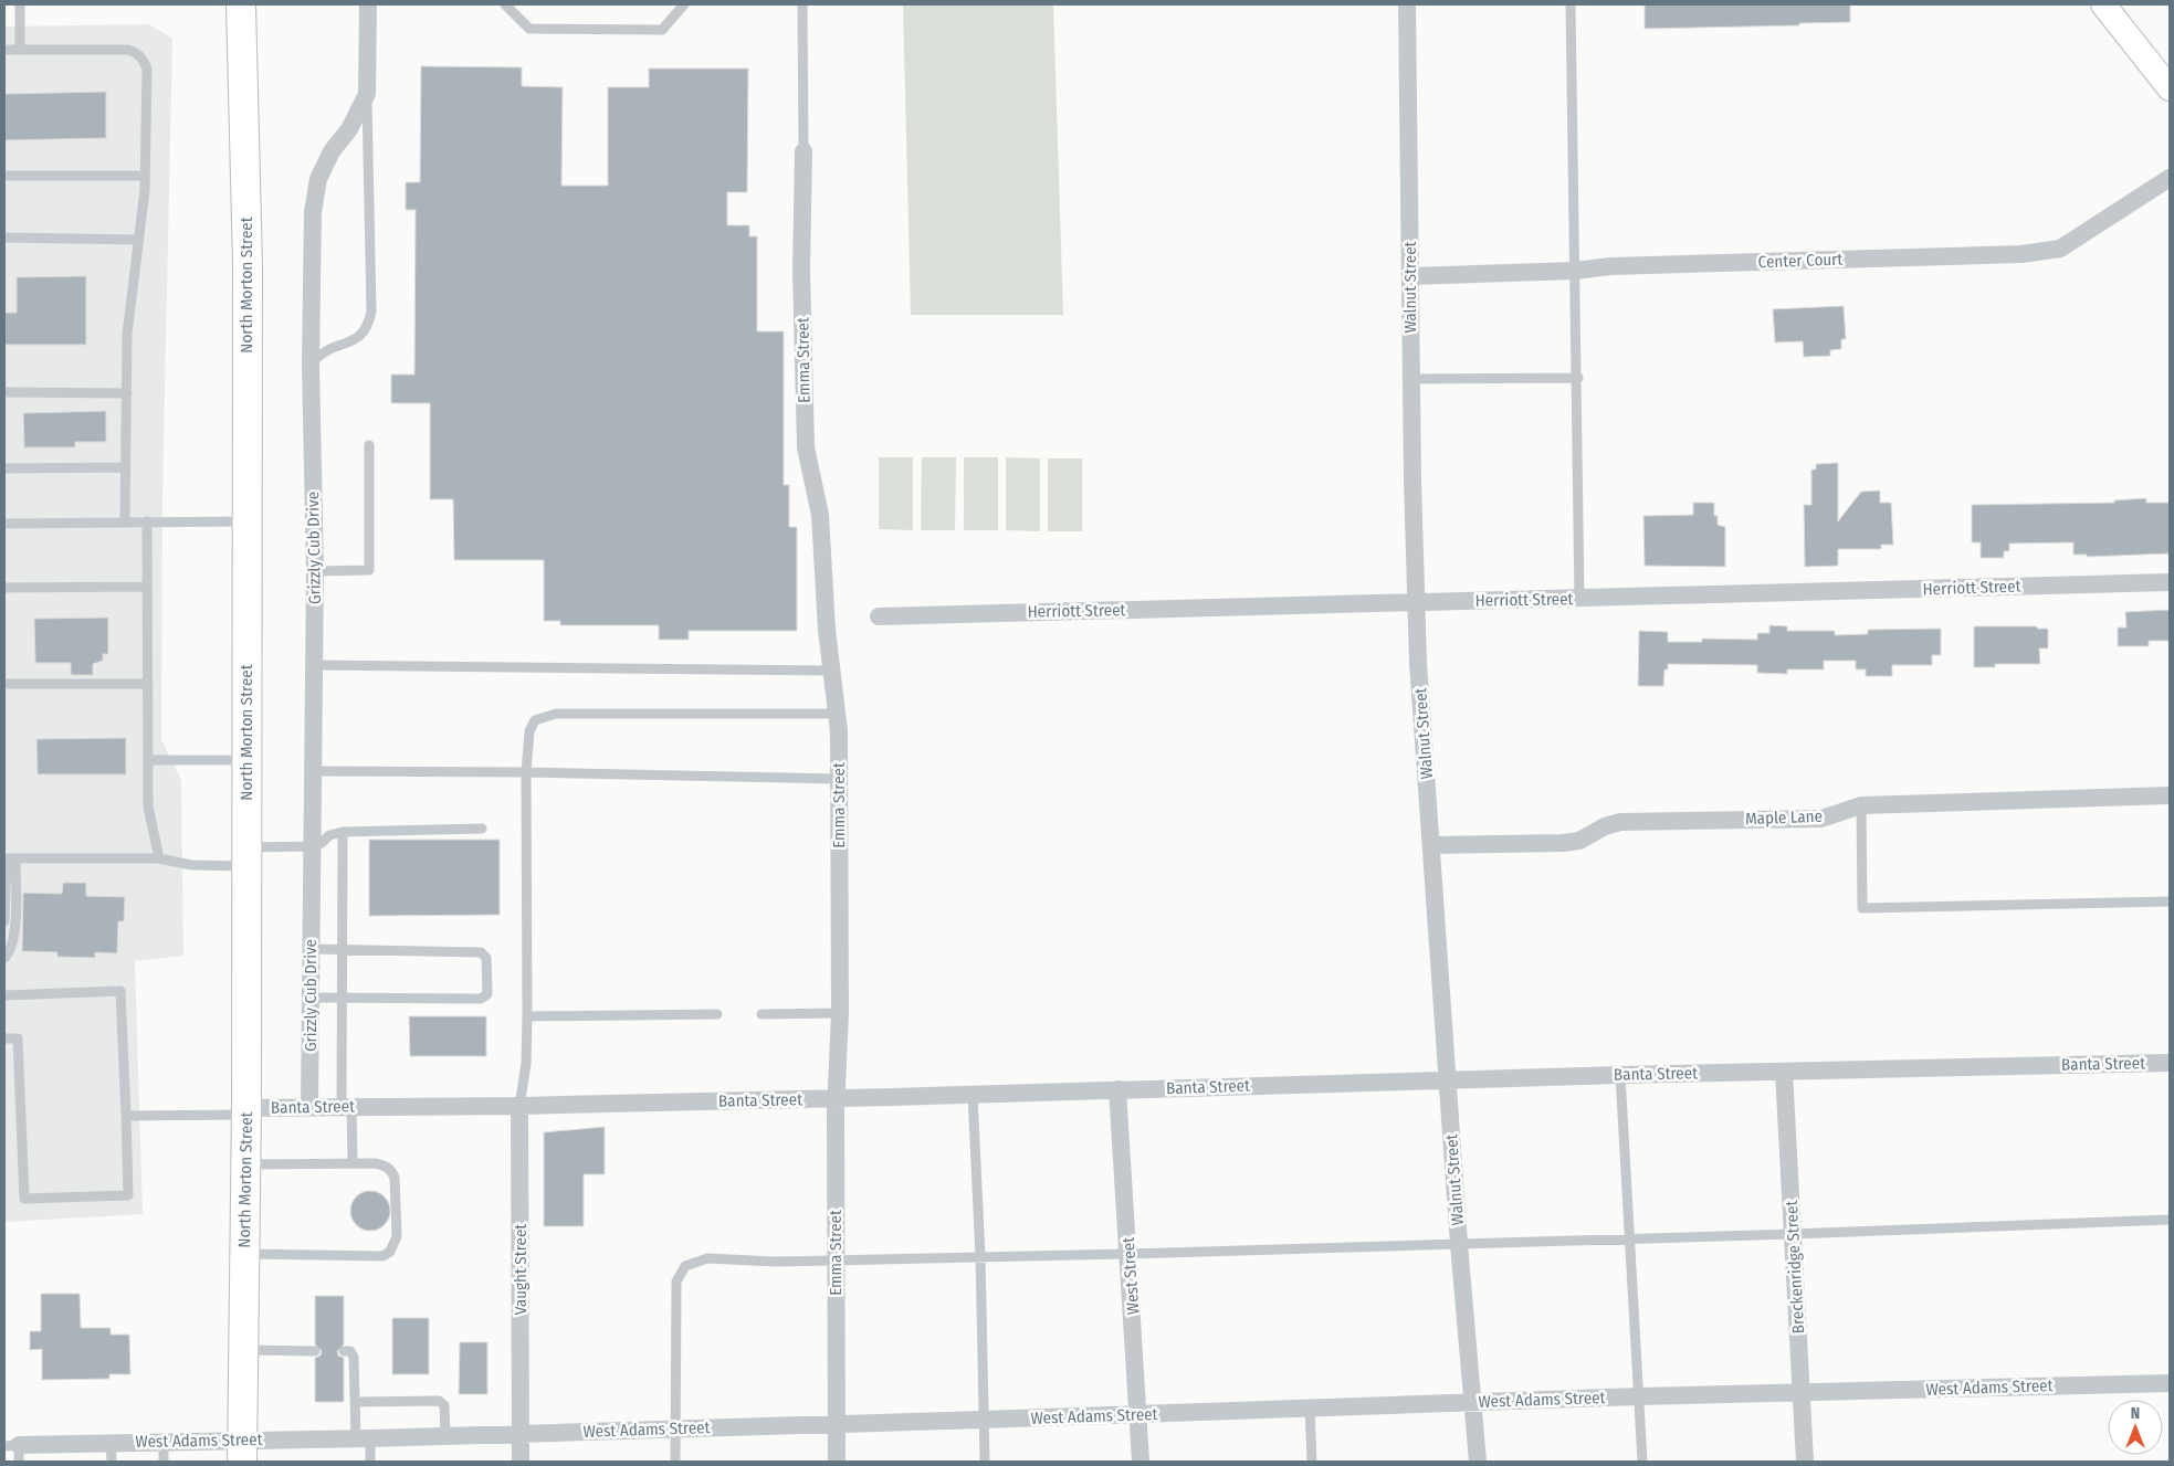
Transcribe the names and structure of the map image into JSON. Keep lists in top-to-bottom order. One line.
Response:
{"streets":{"main road":["North Morton Street"],"street":["Center Court","Walnut Street","Emma Street","Grizzly Cub Drive","Herriott Street","Maple Lane","Banta Street","Breckenridge Street","Vaught Street","West Street","West Adams Street"]},"crossings":[["Center Court","Walnut Street"],["North Morton Street","Banta Street"],["North Morton Street","West Adams Street"],["Walnut Street","Herriott Street"],["Walnut Street","Maple Lane"],["Walnut Street","Banta Street"],["Walnut Street","West Adams Street"],["Emma Street","Banta Street"],["Emma Street","West Adams Street"],["Grizzly Cub Drive","Banta Street"],["Banta Street","Breckenridge Street"],["Banta Street","Vaught Street"],["Banta Street","West Street"],["Breckenridge Street","West Adams Street"],["Vaught Street","West Adams Street"],["West Street","West Adams Street"]],"north":"top"}
